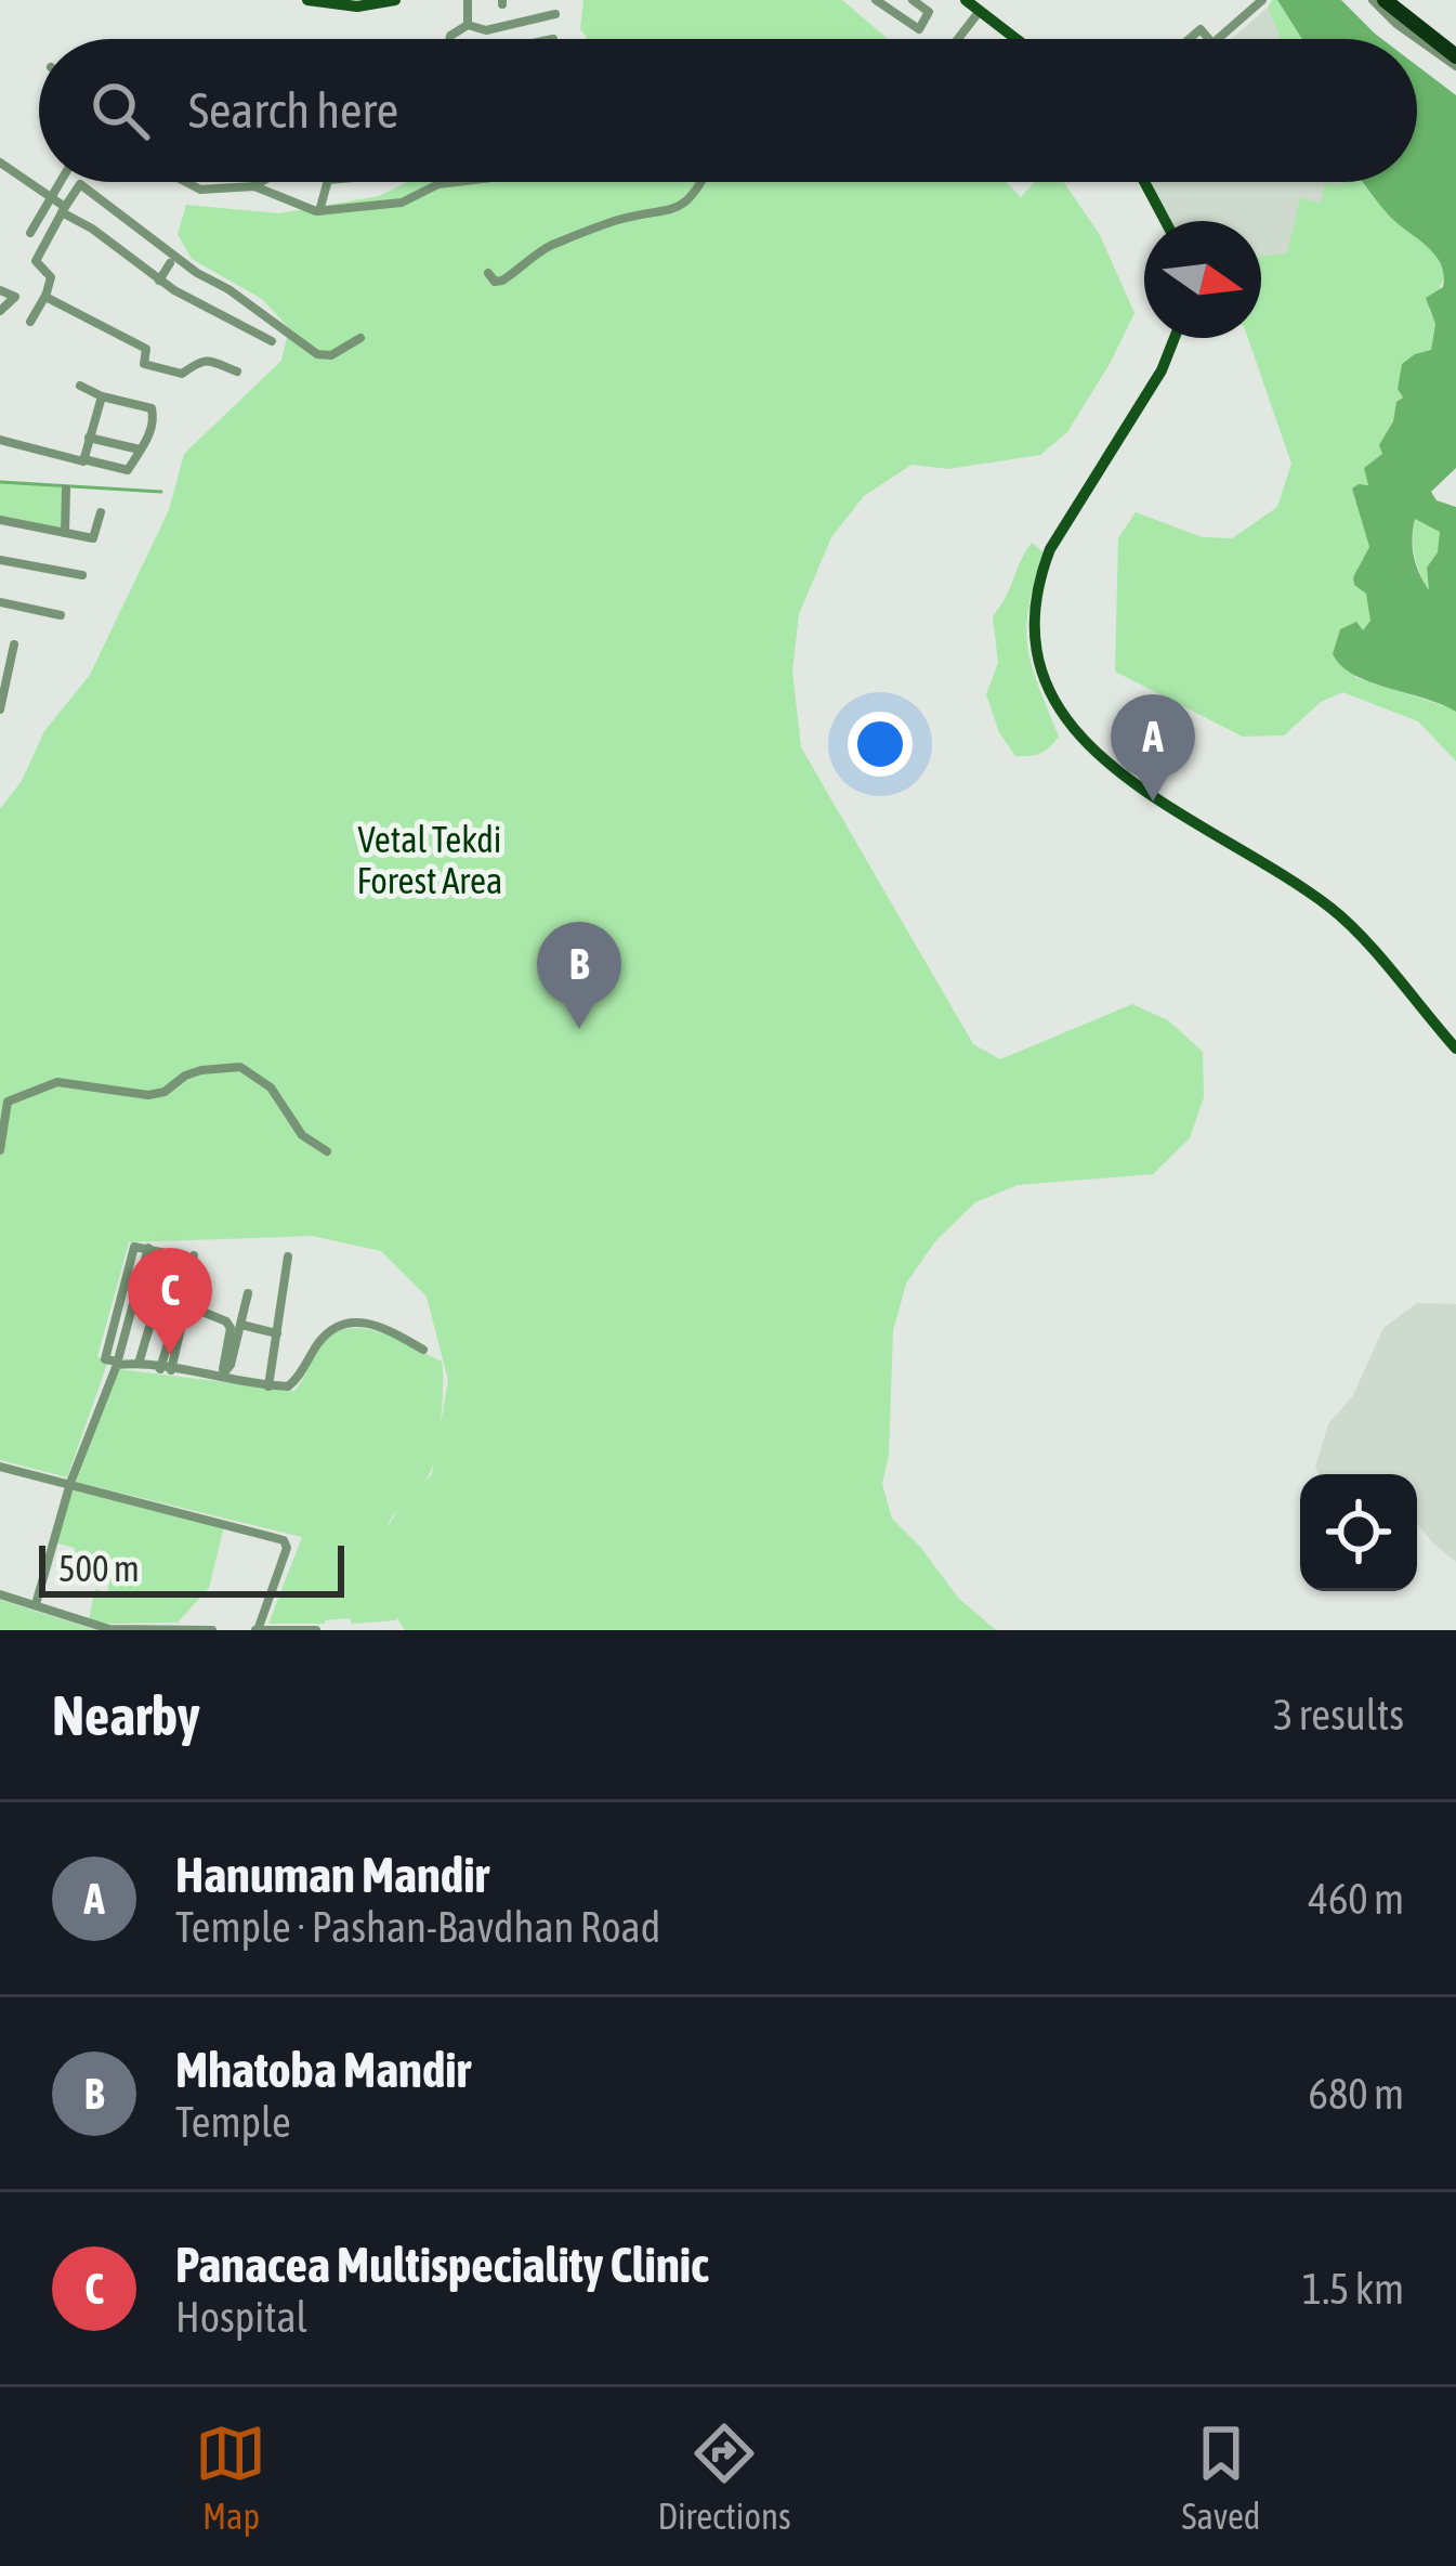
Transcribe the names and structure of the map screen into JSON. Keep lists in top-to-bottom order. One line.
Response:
{"parks":["Vetal Tekdi Forest Area"],"scale_bar":"500 m","north":"right","page":{"search":"Search here","pins":["A","B","C"],"scale":"500 m","heading":["Nearby","3 results"],"list":[{"mark":"A","name":"Hanuman Mandir","note":"Temple · Pashan-Bavdhan Road","value":"460 m"},{"mark":"B","name":"Mhatoba Mandir","note":"Temple","value":"680 m"},{"mark":"C","name":"Panacea Multispeciality Clinic","note":"Hospital","value":"1.5 km"}],"nav":["Map","Directions","Saved"]}}
